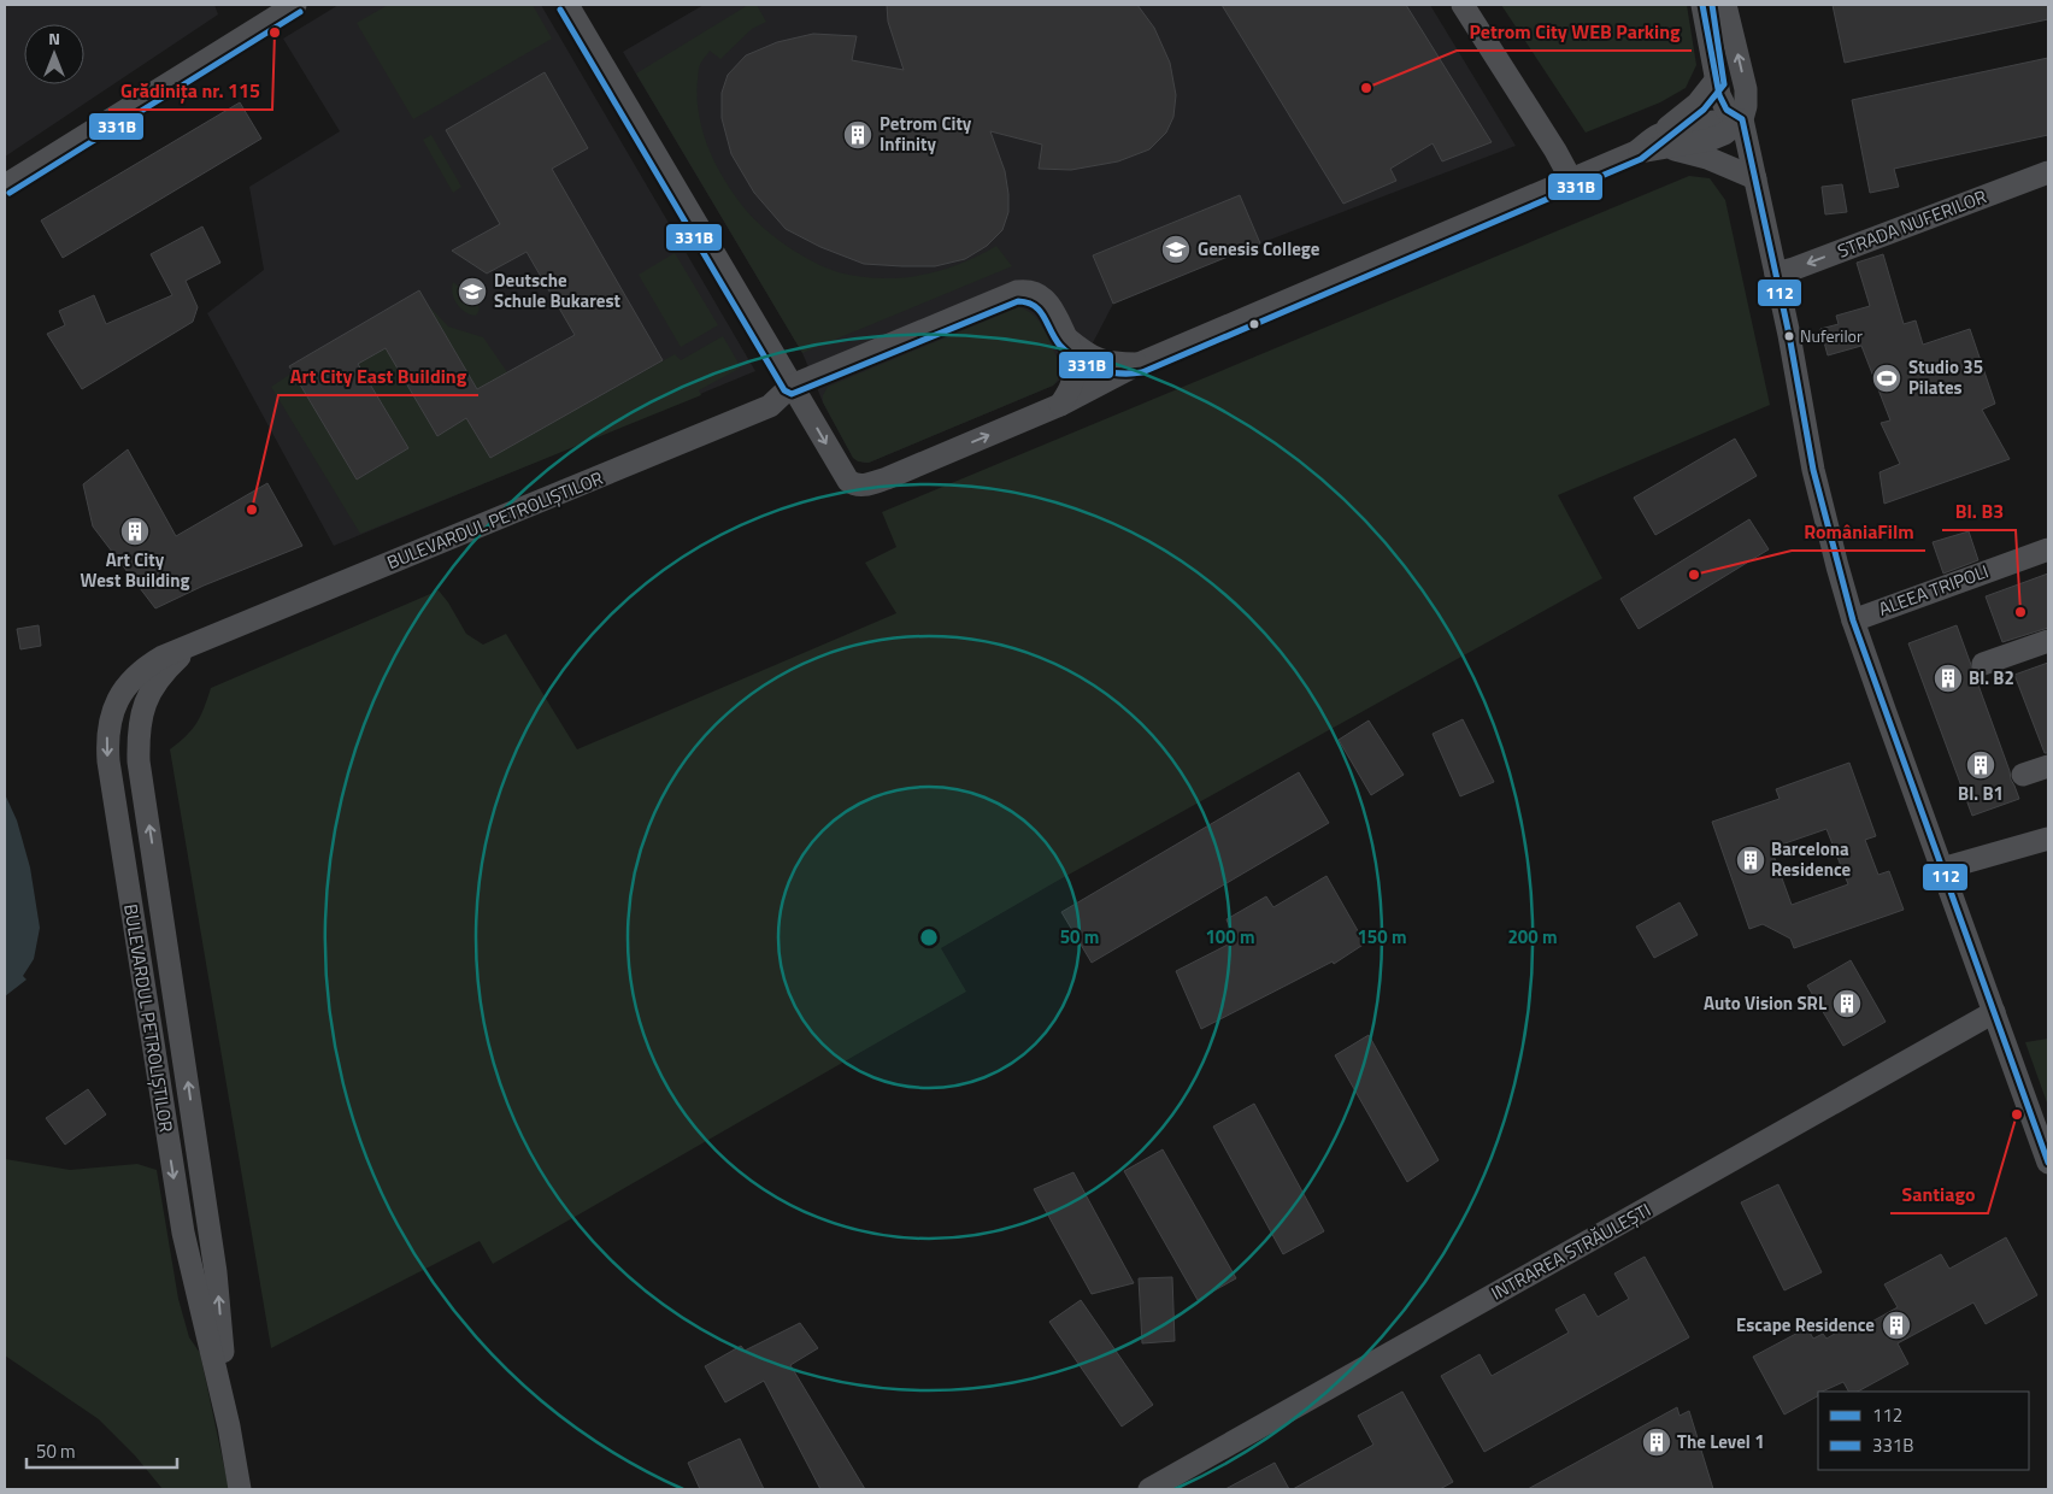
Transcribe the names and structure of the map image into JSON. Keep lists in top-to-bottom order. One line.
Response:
{"streets":{"street":["STRADA NUFERILOR","BULEVARDUL PETROLIȘTILOR","ALEEA TRIPOLI","INTRAREA STRĂULEȘTI"]},"one_way":["STRADA NUFERILOR"],"places":{"other":["Grădinița nr. 115","Petrom City WEB Parking","Nuferilor","Art City East Building","RomâniaFilm","Bl. B3","Santiago"],"building":["Petrom City Infinity","Art City West Building","Bl. B2","Bl. B1","Barcelona Residence","Auto Vision SRL","Escape Residence","The Level 1"],"school or university":["Genesis College","Deutsche Schule Bukarest"],"sports":["Studio 35 Pilates"]},"lines":["transit line 112","transit line 331B"],"legend":["112","331B"],"scale_bar":"50 m","north":"top","rings":["50 m","100 m","150 m","200 m"]}
